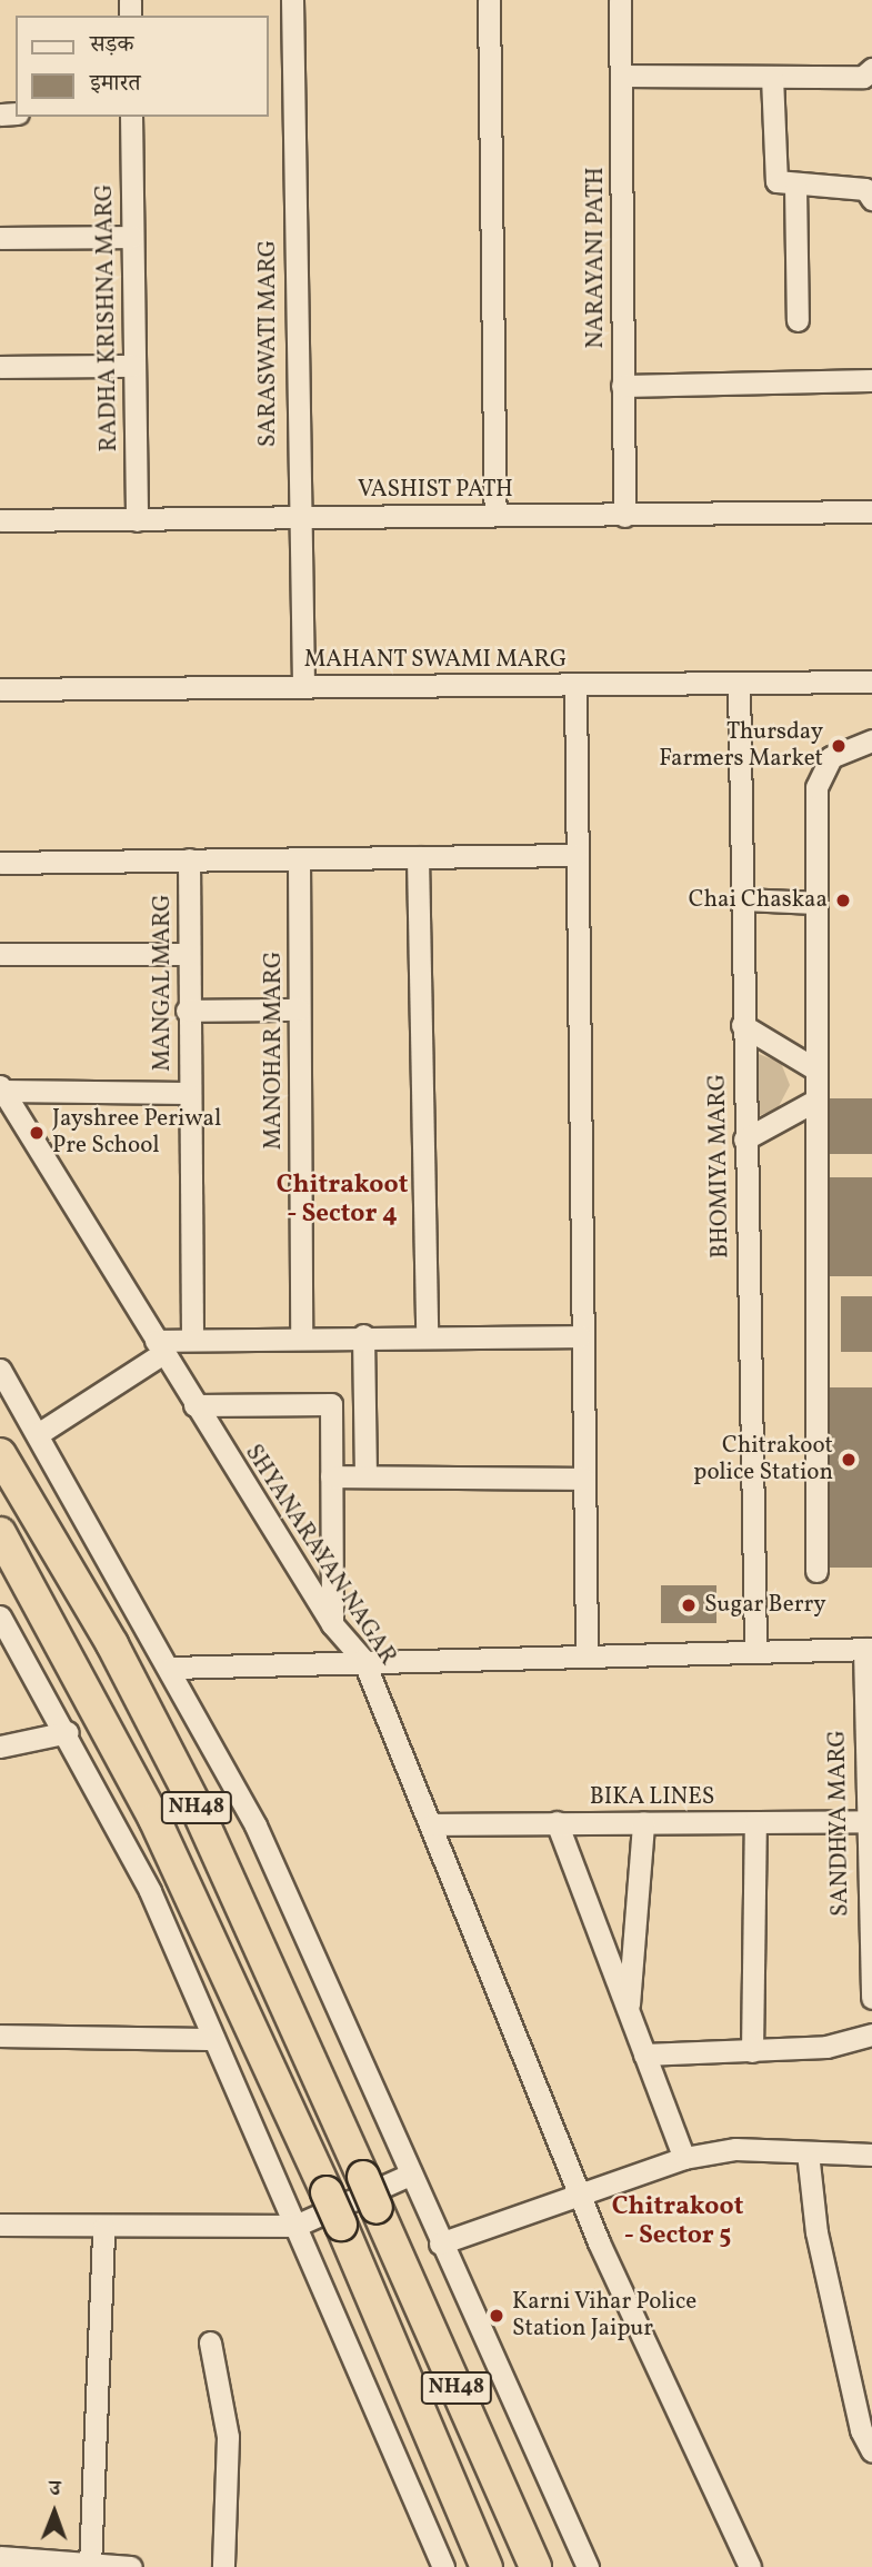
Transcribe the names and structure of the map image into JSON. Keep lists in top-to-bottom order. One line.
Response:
{"streets":{"highway":["NH48"],"street":["NARAYANI PATH","RADHA KRISHNA MARG","SARASWATI MARG","VASHIST PATH","MAHANT SWAMI MARG","MANGAL MARG","MANOHAR MARG","BHOMIYA MARG","SHYANARAYAN NAGAR","BIKA LINES","SANDHYA MARG"]},"crossings":[["NARAYANI PATH","VASHIST PATH"],["RADHA KRISHNA MARG","VASHIST PATH"],["SARASWATI MARG","VASHIST PATH"],["SARASWATI MARG","MAHANT SWAMI MARG"],["MAHANT SWAMI MARG","BHOMIYA MARG"],["SHYANARAYAN NAGAR","BIKA LINES"],["BIKA LINES","SANDHYA MARG"]],"districts":["Chitrakoot - Sector 4","Chitrakoot - Sector 5"],"places":["Thursday Farmers Market","Chai Chaskaa","Jayshree Periwal Pre School","Chitrakoot police Station","Sugar Berry","Karni Vihar Police Station Jaipur"],"legend":["सड़क","इमारत"],"north":"top"}
